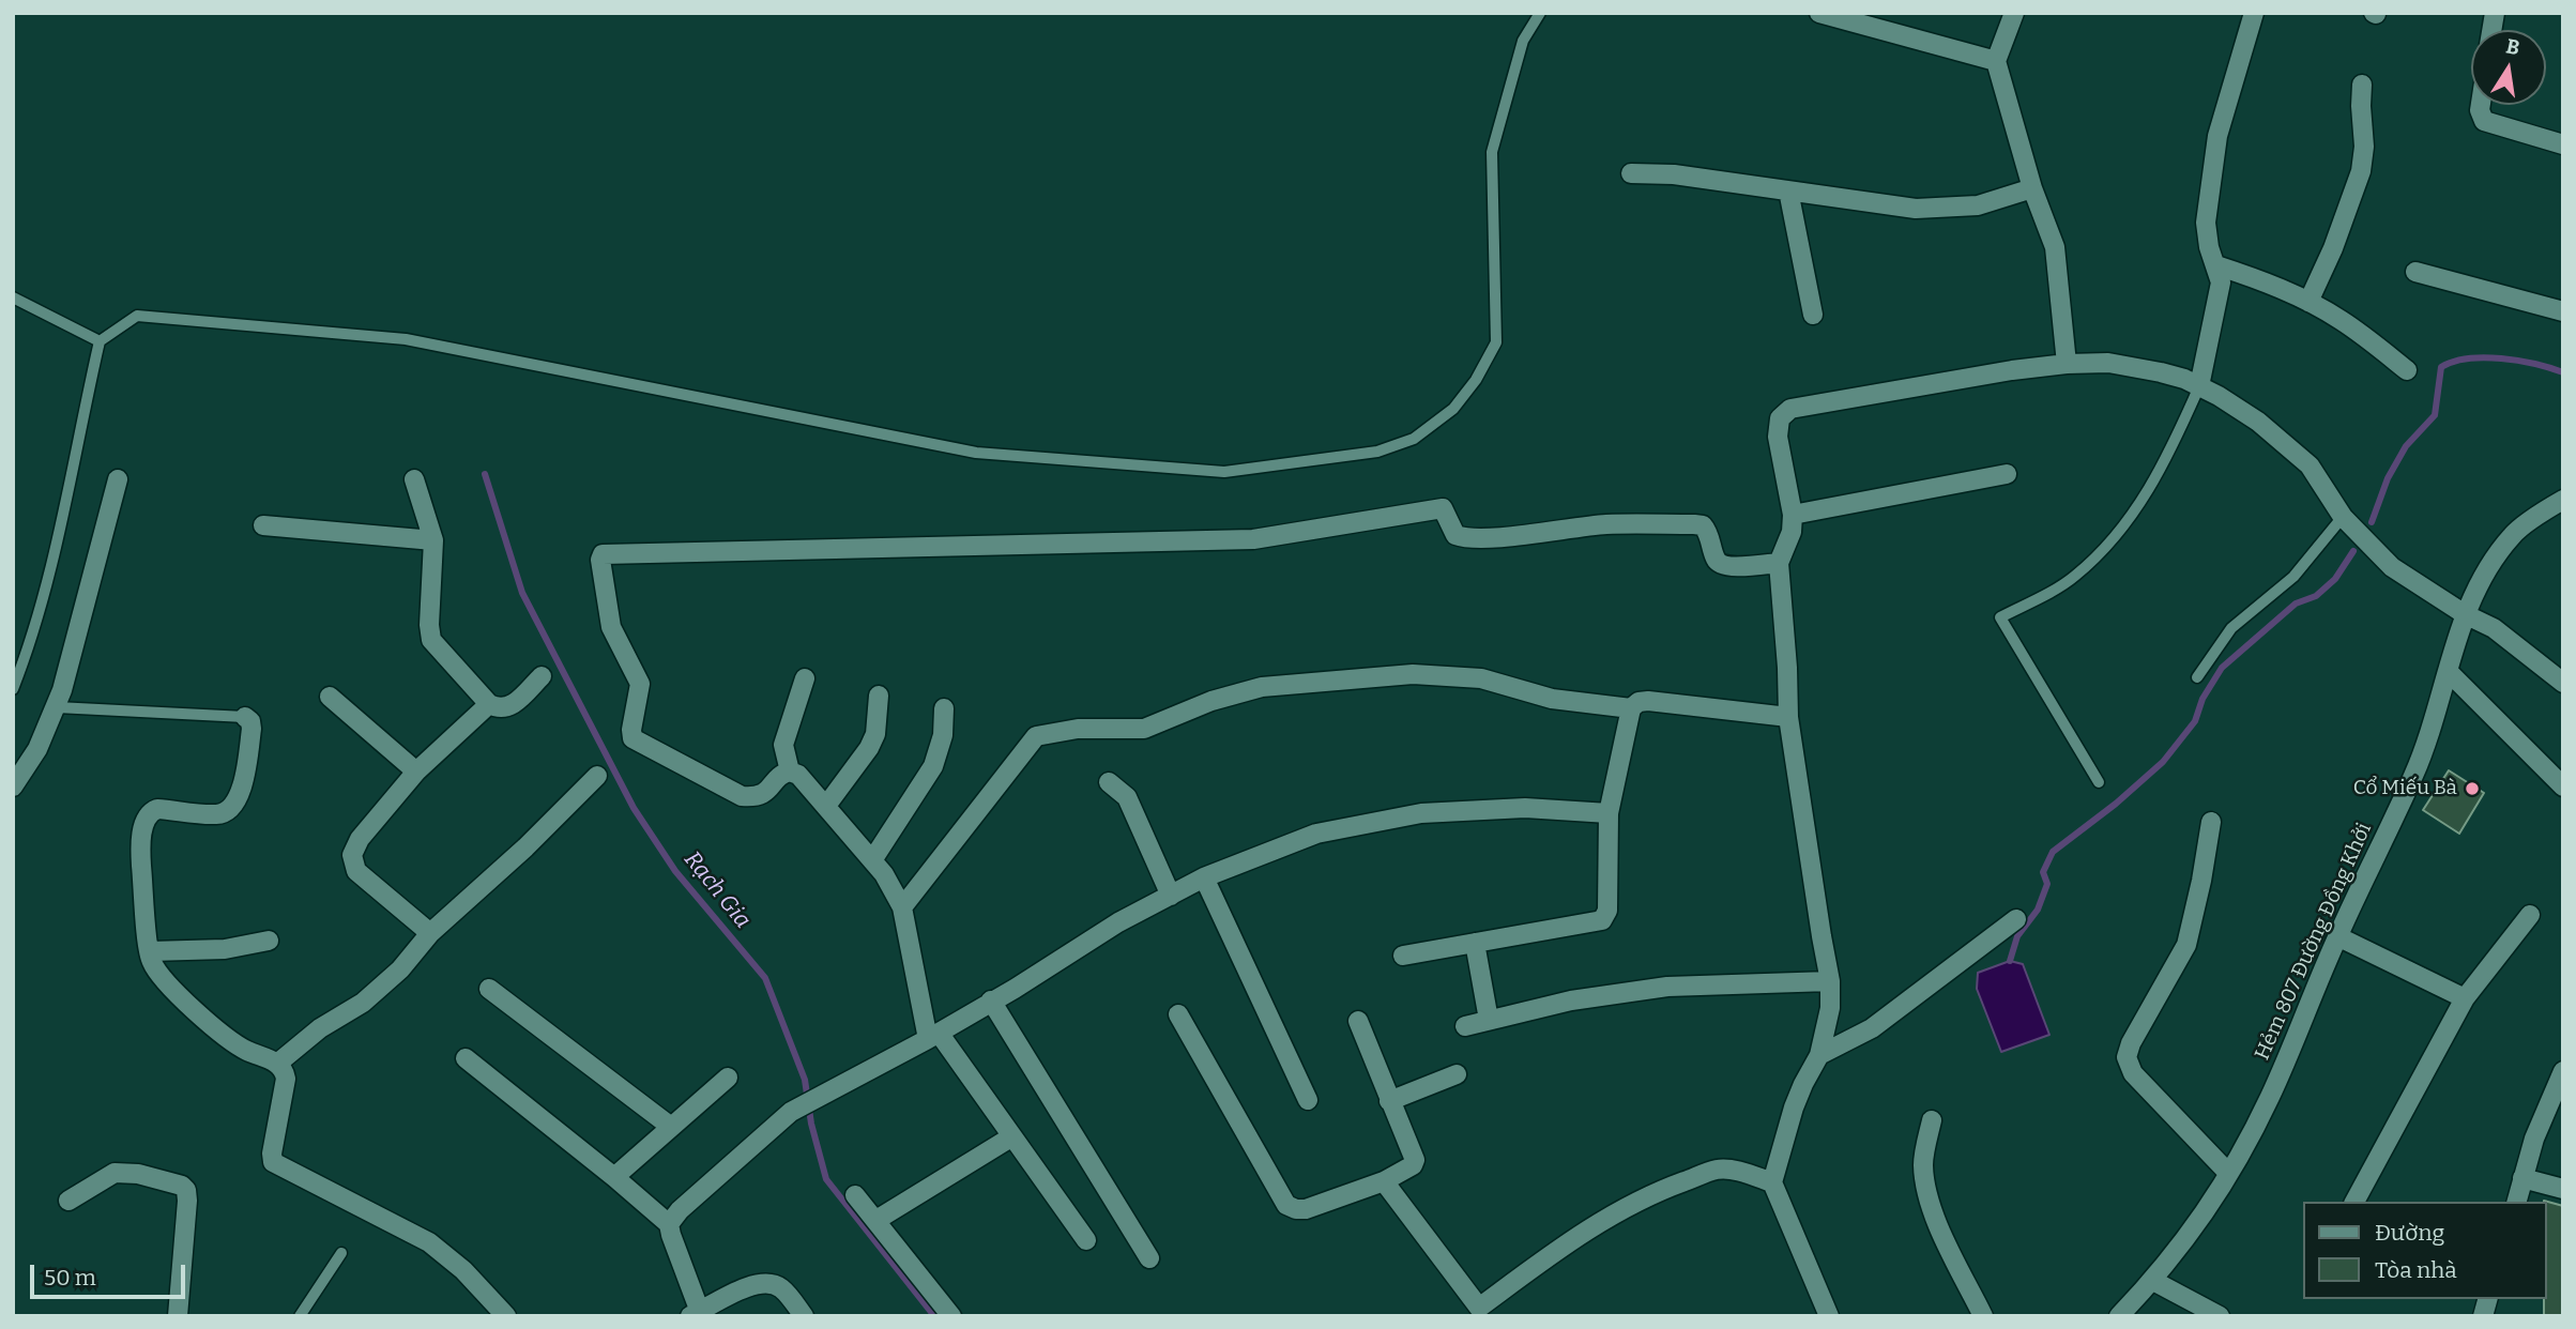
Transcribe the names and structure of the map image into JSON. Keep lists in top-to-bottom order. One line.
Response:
{"streets":{"street":["Hẻm 807 Đường Đồng Khởi"]},"water":["Rạch Gia"],"places":["Cổ Miếu Bà"],"legend":["Đường","Tòa nhà"],"scale_bar":"50 m","north":"top"}
